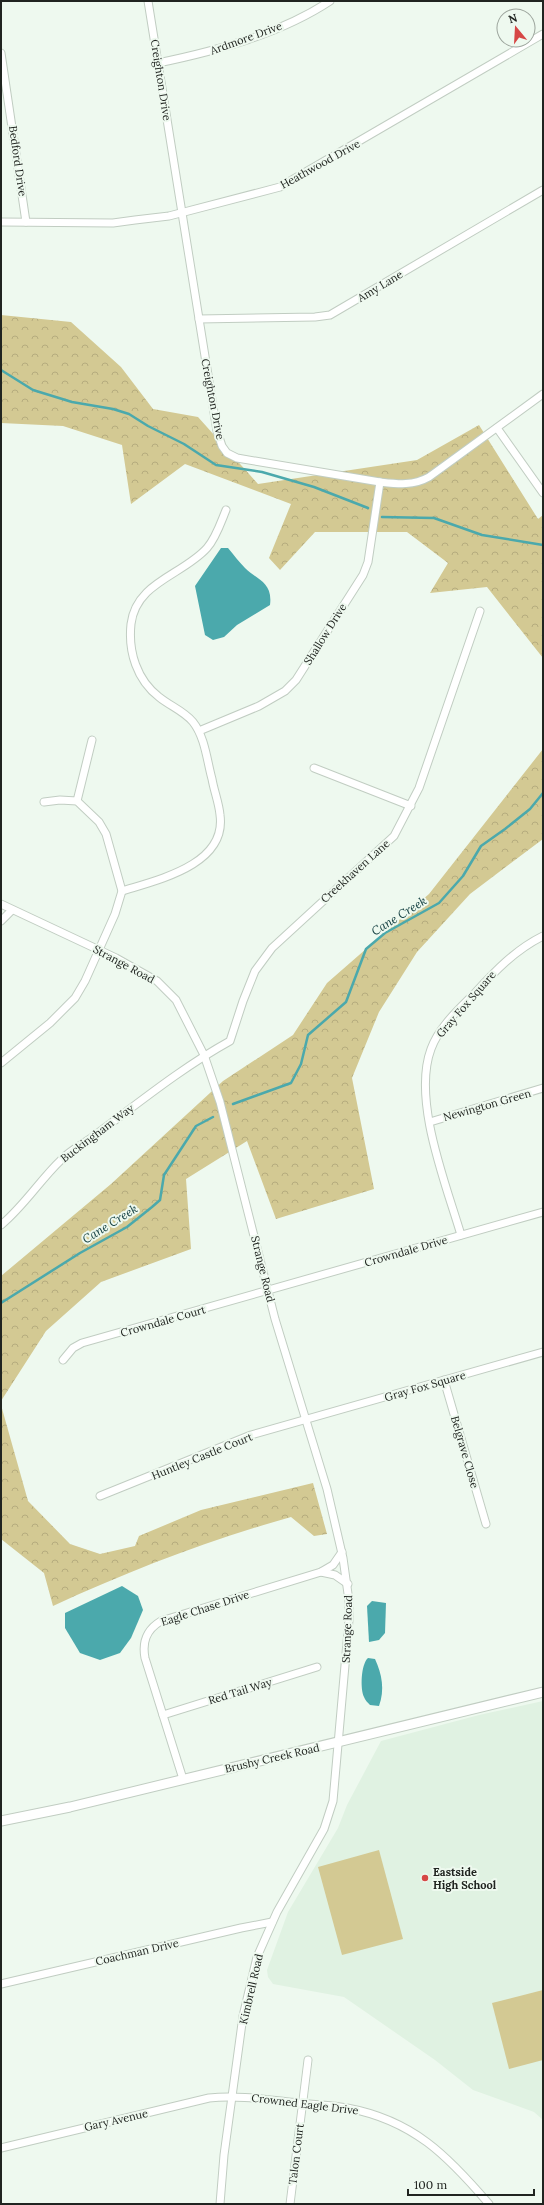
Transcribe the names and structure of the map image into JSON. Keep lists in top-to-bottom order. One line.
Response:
{"streets":{"street":["Ardmore Drive","Creighton Drive","Bedford Drive","Heathwood Drive","Amy Lane","Shallow Drive","Creekhaven Lane","Strange Road","Gray Fox Square","Newington Green","Buckingham Way","Crowndale Drive","Crowndale Court","Belgrave Close","Huntley Castle Court","Eagle Chase Drive","Red Tail Way","Brushy Creek Road","Coachman Drive","Kimbrell Road","Crowned Eagle Drive","Gary Avenue","Talon Court"]},"crossings":[["Ardmore Drive","Creighton Drive"],["Creighton Drive","Heathwood Drive"],["Creighton Drive","Amy Lane"],["Creighton Drive","Shallow Drive"],["Bedford Drive","Heathwood Drive"],["Creekhaven Lane","Strange Road"],["Creekhaven Lane","Buckingham Way"],["Strange Road","Gray Fox Square"],["Strange Road","Buckingham Way"],["Strange Road","Crowndale Drive"],["Strange Road","Crowndale Court"],["Strange Road","Huntley Castle Court"],["Strange Road","Eagle Chase Drive"],["Strange Road","Brushy Creek Road"],["Strange Road","Kimbrell Road"],["Gray Fox Square","Newington Green"],["Gray Fox Square","Crowndale Drive"],["Gray Fox Square","Belgrave Close"],["Gray Fox Square","Huntley Castle Court"],["Crowndale Drive","Crowndale Court"],["Eagle Chase Drive","Red Tail Way"],["Eagle Chase Drive","Brushy Creek Road"],["Brushy Creek Road","Kimbrell Road"],["Coachman Drive","Kimbrell Road"],["Kimbrell Road","Crowned Eagle Drive"],["Kimbrell Road","Gary Avenue"],["Crowned Eagle Drive","Gary Avenue"],["Crowned Eagle Drive","Talon Court"]],"water":["Cane Creek"],"places":["Eastside High School"],"scale_bar":"100 m","north":"top"}
